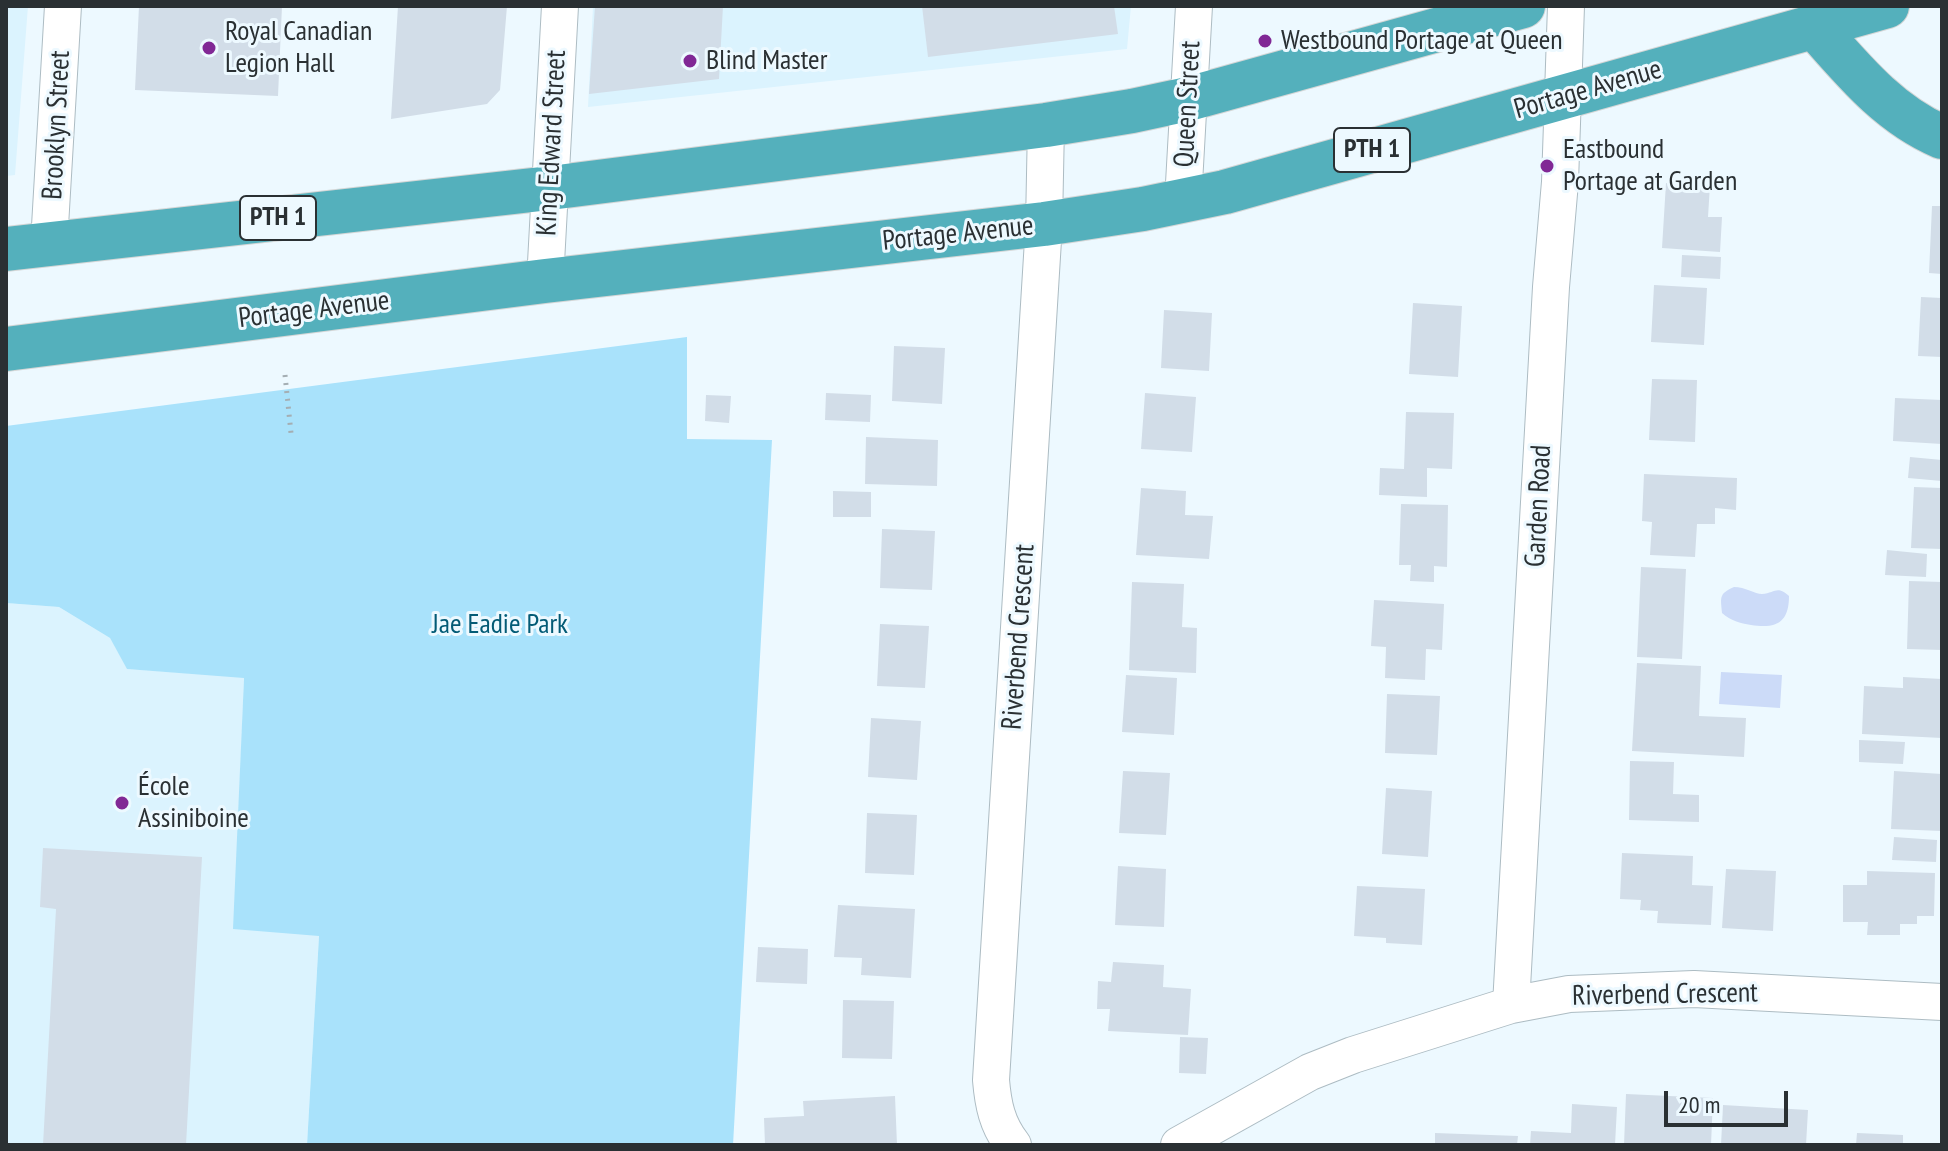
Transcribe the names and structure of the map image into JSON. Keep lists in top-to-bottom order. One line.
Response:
{"streets":{"highway":["Portage Avenue","PTH 1"],"street":["Queen Street","Brooklyn Street","King Edward Street","Garden Road","Riverbend Crescent"]},"crossings":[["Portage Avenue","Queen Street"],["Portage Avenue","King Edward Street"],["Portage Avenue","Garden Road"],["Portage Avenue","Riverbend Crescent"],["Queen Street","PTH 1"],["Brooklyn Street","PTH 1"],["King Edward Street","PTH 1"],["PTH 1","Riverbend Crescent"],["Garden Road","Riverbend Crescent"]],"parks":["Jae Eadie Park"],"places":["Westbound Portage at Queen","Royal Canadian Legion Hall","Blind Master","Eastbound Portage at Garden","École Assiniboine"],"scale_bar":"20 m"}
